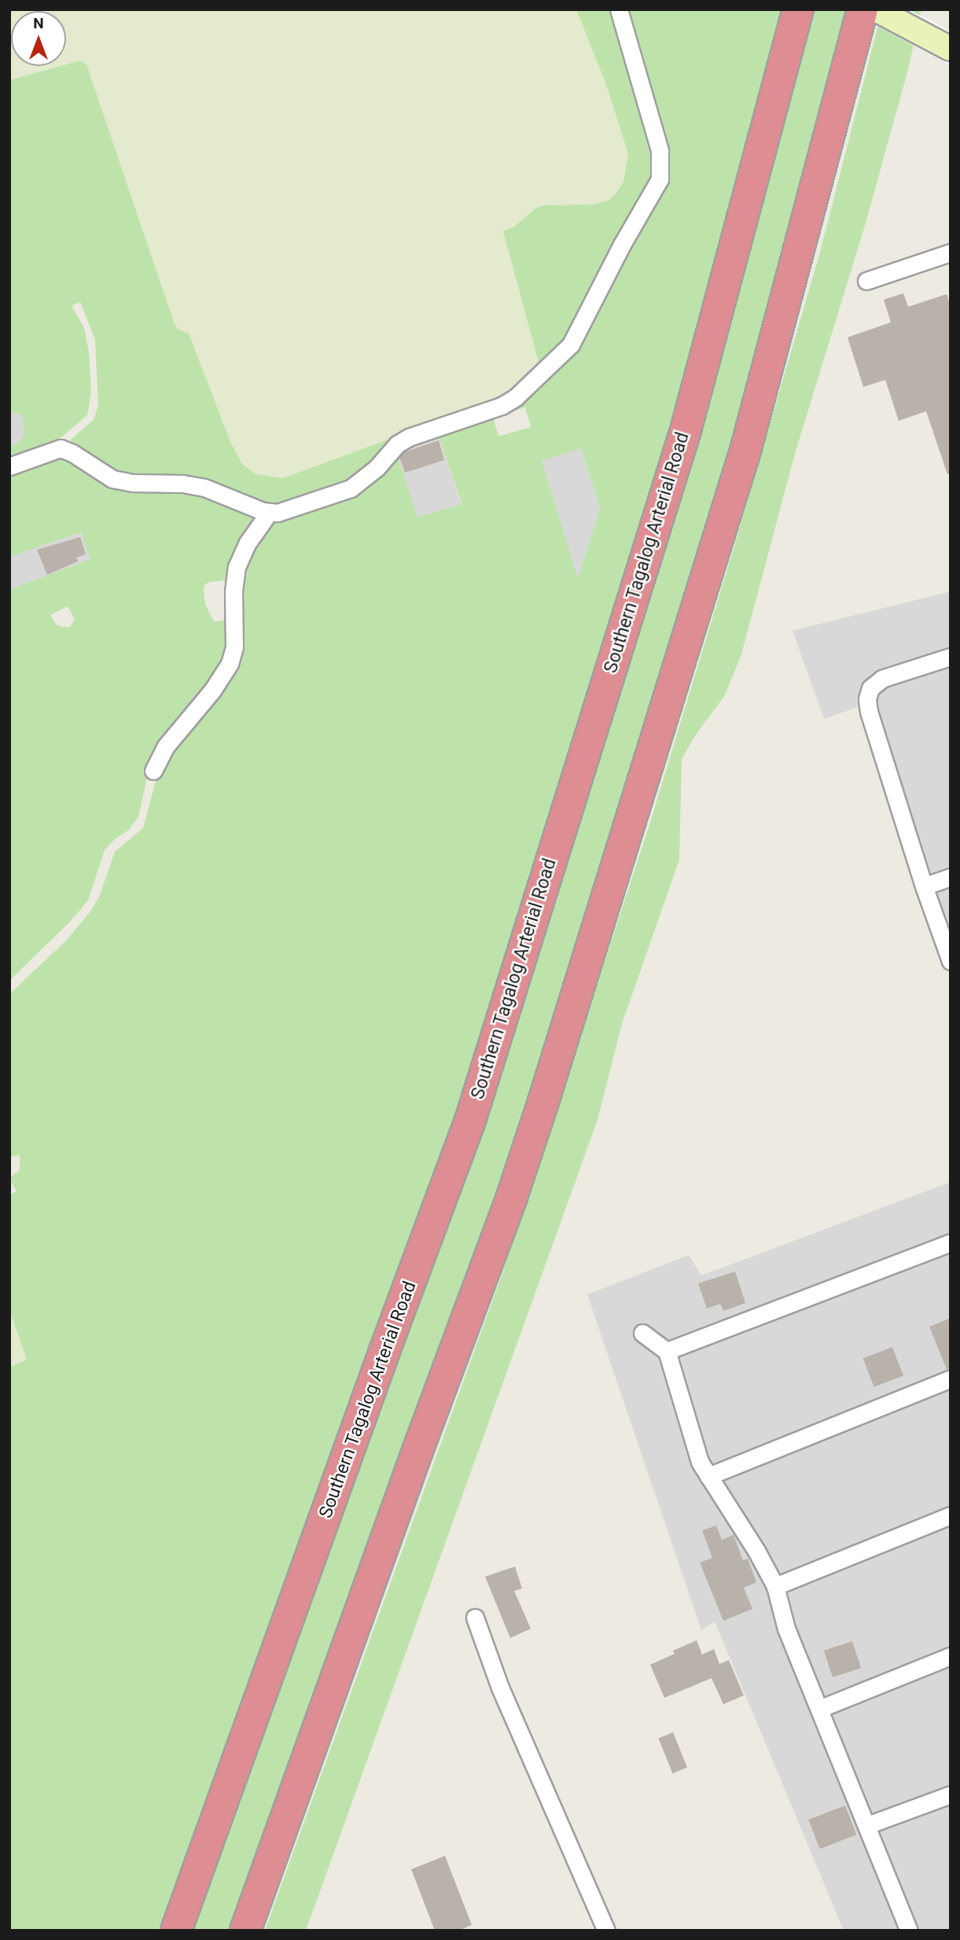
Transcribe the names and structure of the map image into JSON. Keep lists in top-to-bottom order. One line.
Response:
{"streets":{"highway":["Southern Tagalog Arterial Road"]},"north":"top"}
